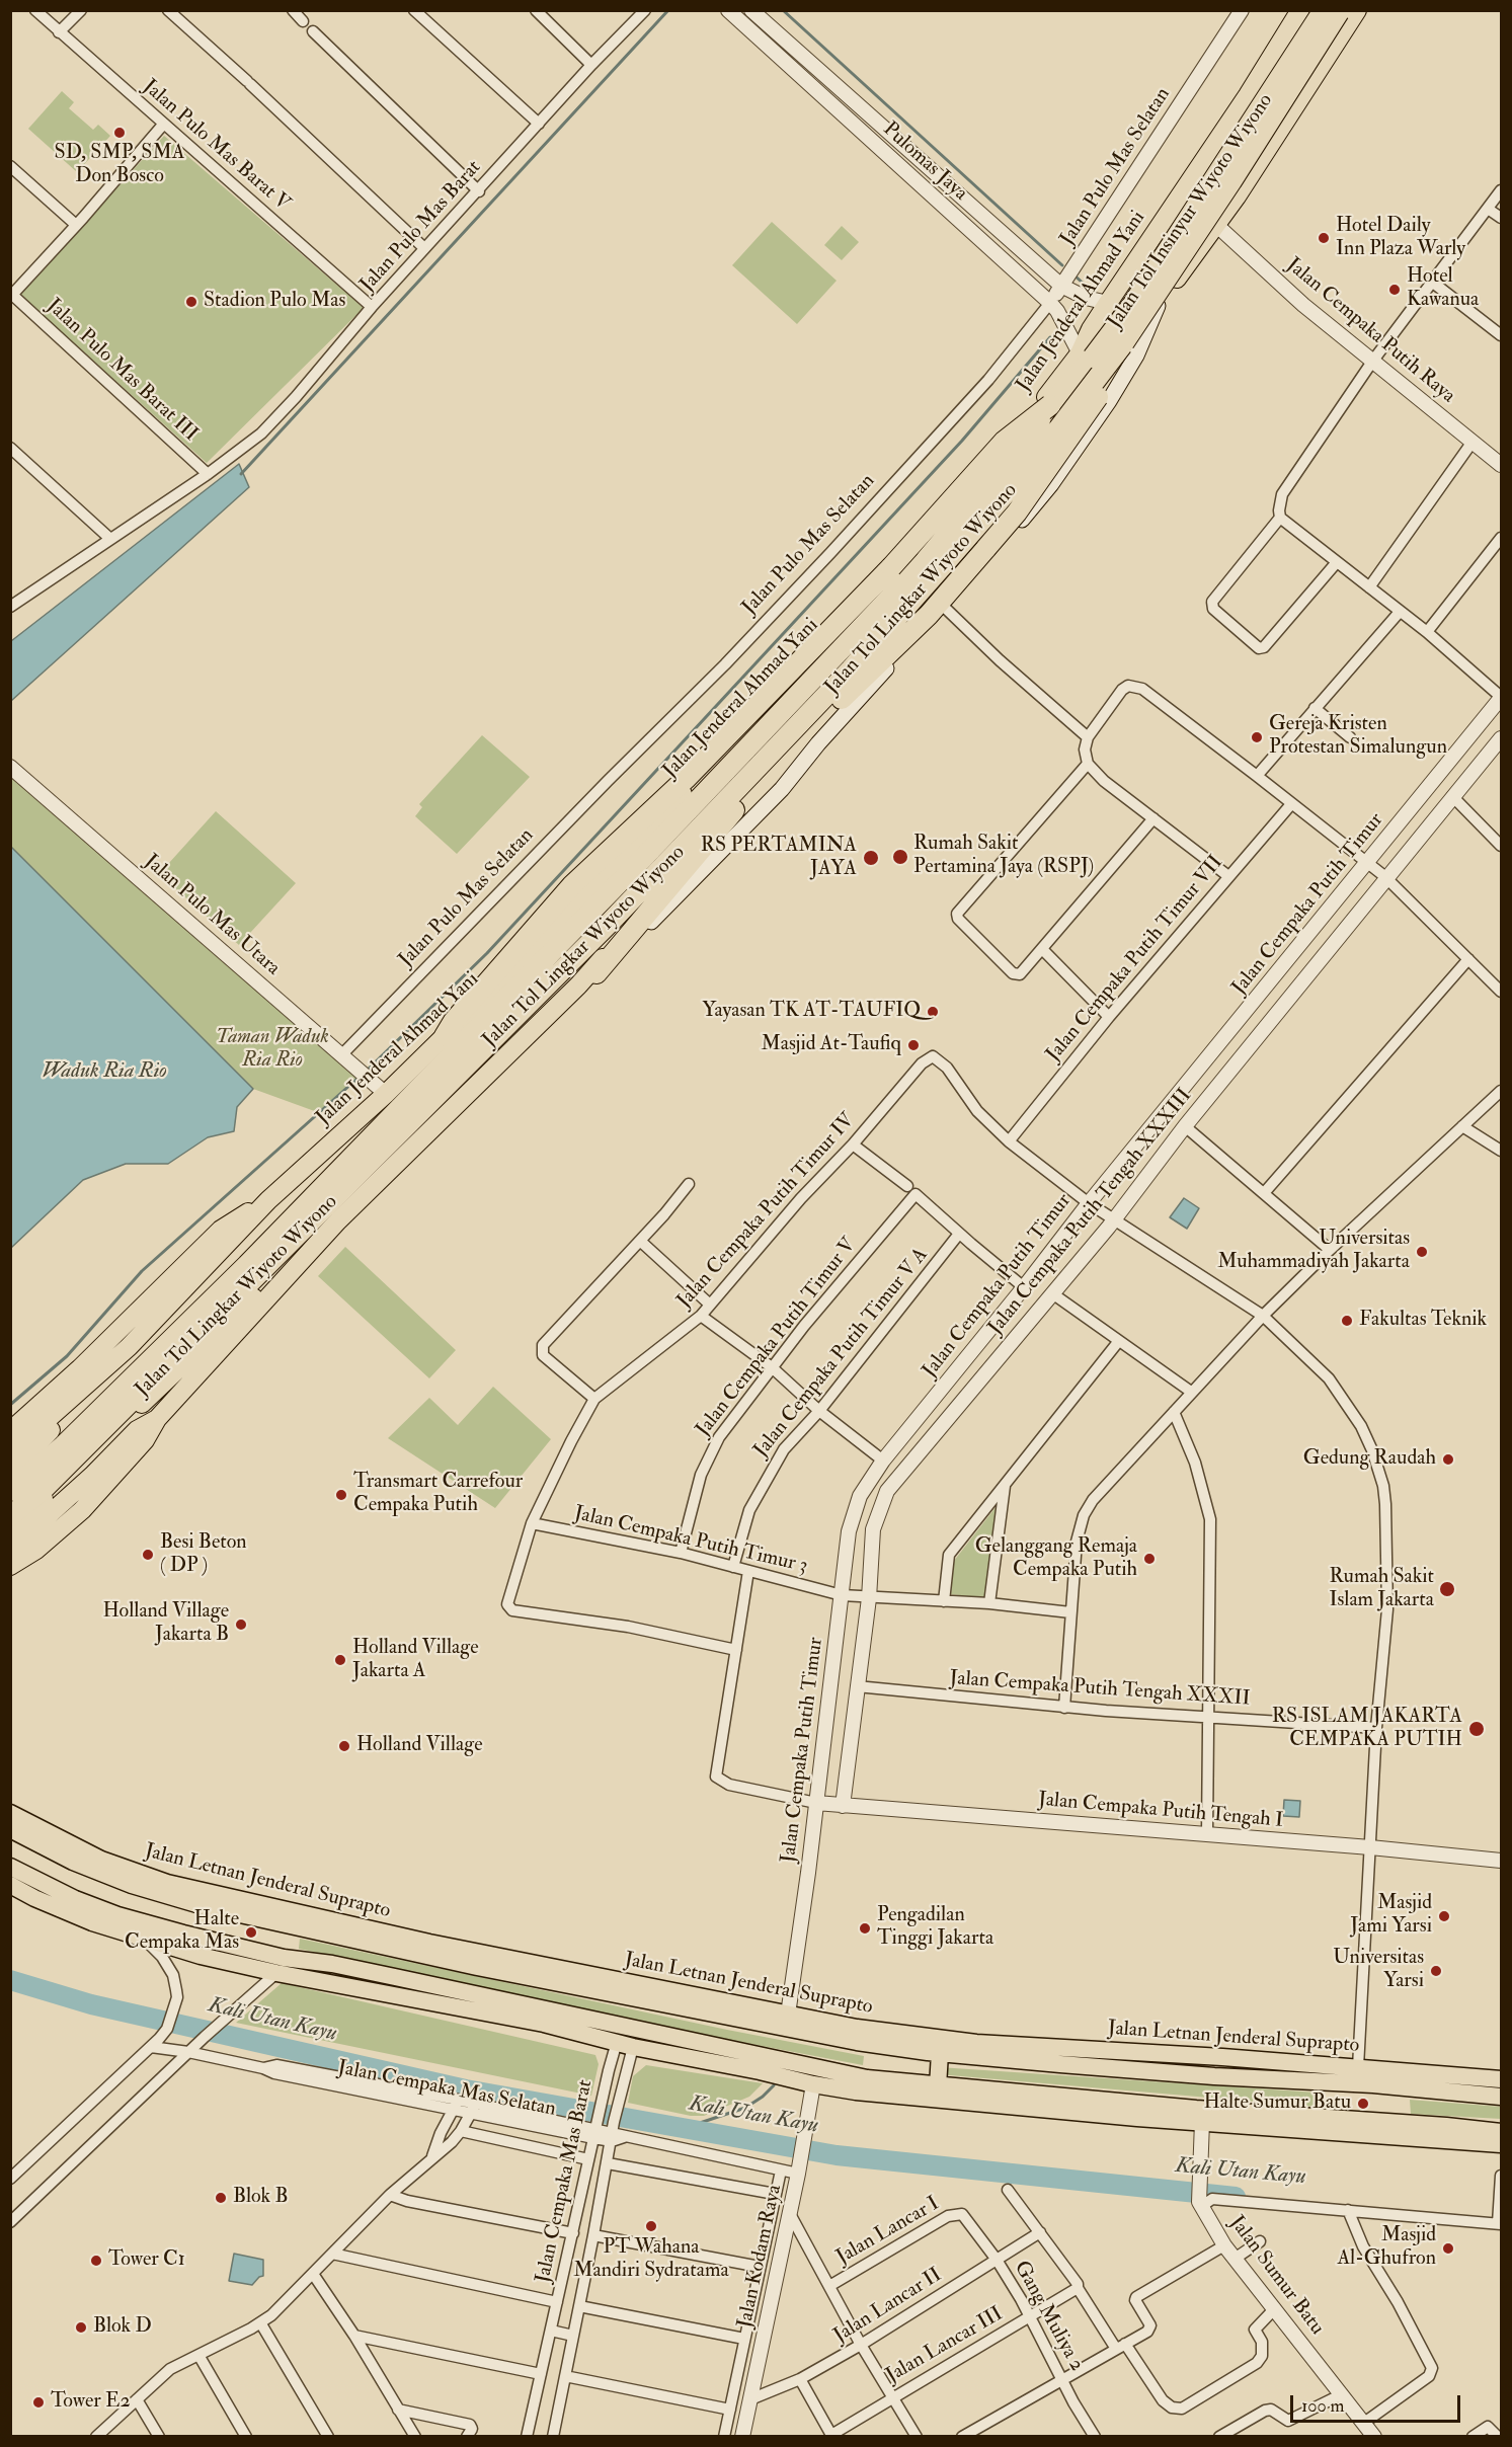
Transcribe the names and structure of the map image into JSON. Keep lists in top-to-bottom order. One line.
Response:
{"streets":{"highway":["Jalan Tol Insinyur Wiyoto Wiyono","Jalan Jenderal Ahmad Yani","Jalan Tol Lingkar Wiyoto Wiyono"],"main road":["Jalan Letnan Jenderal Suprapto"],"street":["Jalan Pulo Mas Barat V","Pulomas Jaya","Jalan Pulo Mas Selatan","Jalan Pulo Mas Barat","Jalan Cempaka Putih Raya","Jalan Pulo Mas Barat III","Jalan Cempaka Putih Timur","Jalan Pulo Mas Utara","Jalan Cempaka Putih Timur VII","Jalan Cempaka Putih Timur IV","Jalan Cempaka Putih Tengah XXXIII","Jalan Cempaka Putih Timur V","Jalan Cempaka Putih Timur V A","Jalan Cempaka Putih Timur 3","Jalan Cempaka Putih Tengah XXXII","Jalan Cempaka Putih Tengah I","Jalan Cempaka Mas Selatan","Jalan Cempaka Mas Barat","Jalan Lancar I","Jalan Kodam Raya","Jalan Sumur Batu","Jalan Lancar II","Gang Muliya 2","Jalan Lancar III"]},"crossings":[["Jalan Pulo Mas Barat V","Jalan Pulo Mas Barat"],["Pulomas Jaya","Jalan Pulo Mas Selatan"],["Pulomas Jaya","Jalan Jenderal Ahmad Yani"],["Jalan Pulo Mas Selatan","Jalan Pulo Mas Utara"],["Jalan Tol Insinyur Wiyoto Wiyono","Jalan Tol Lingkar Wiyoto Wiyono"],["Jalan Pulo Mas Barat","Jalan Pulo Mas Barat III"],["Jalan Jenderal Ahmad Yani","Jalan Pulo Mas Utara"],["Jalan Cempaka Putih Timur","Jalan Cempaka Putih Tengah XXXIII"],["Jalan Cempaka Putih Timur","Jalan Cempaka Putih Timur 3"],["Jalan Cempaka Putih Timur","Jalan Cempaka Putih Tengah I"],["Jalan Cempaka Putih Timur","Jalan Letnan Jenderal Suprapto"],["Jalan Cempaka Putih Timur VII","Jalan Cempaka Putih Timur IV"],["Jalan Cempaka Putih Timur IV","Jalan Cempaka Putih Timur 3"],["Jalan Cempaka Putih Tengah XXXIII","Jalan Cempaka Putih Timur 3"],["Jalan Cempaka Putih Tengah XXXIII","Jalan Cempaka Putih Tengah XXXII"],["Jalan Cempaka Putih Tengah XXXIII","Jalan Cempaka Putih Tengah I"],["Jalan Cempaka Putih Timur V","Jalan Cempaka Putih Timur 3"],["Jalan Cempaka Putih Timur V A","Jalan Cempaka Putih Timur 3"],["Jalan Cempaka Mas Selatan","Jalan Cempaka Mas Barat"],["Jalan Cempaka Mas Selatan","Jalan Kodam Raya"],["Jalan Lancar I","Gang Muliya 2"],["Jalan Kodam Raya","Jalan Lancar II"],["Jalan Lancar II","Gang Muliya 2"],["Gang Muliya 2","Jalan Lancar III"]],"water":["Waduk Ria Rio","Kali Utan Kayu"],"parks":["Taman Waduk Ria Rio"],"places":["SD, SMP, SMA Don Bosco","Hotel Daily Inn Plaza Warly","Hotel Kawanua","Stadion Pulo Mas","Gereja Kristen Protestan Simalungun","Rumah Sakit Pertamina Jaya (RSPJ)","RS PERTAMINA JAYA","Yayasan TK AT-TAUFIQ","Masjid At-Taufiq","Universitas Muhammadiyah Jakarta","Fakultas Teknik","Gedung Raudah","Transmart Carrefour Cempaka Putih","Besi Beton ( DP )","Gelanggang Remaja Cempaka Putih","Rumah Sakit Islam Jakarta","Holland Village Jakarta B","Holland Village Jakarta A","RS ISLAM JAKARTA CEMPAKA PUTIH","Holland Village","Masjid Jami Yarsi","Pengadilan Tinggi Jakarta","Halte Cempaka Mas","Universitas Yarsi","Halte Sumur Batu","Blok B","PT Wahana Mandiri Sydratama","Masjid Al-Ghufron","Tower C1","Blok D","Tower E2"],"scale_bar":"100 m"}
